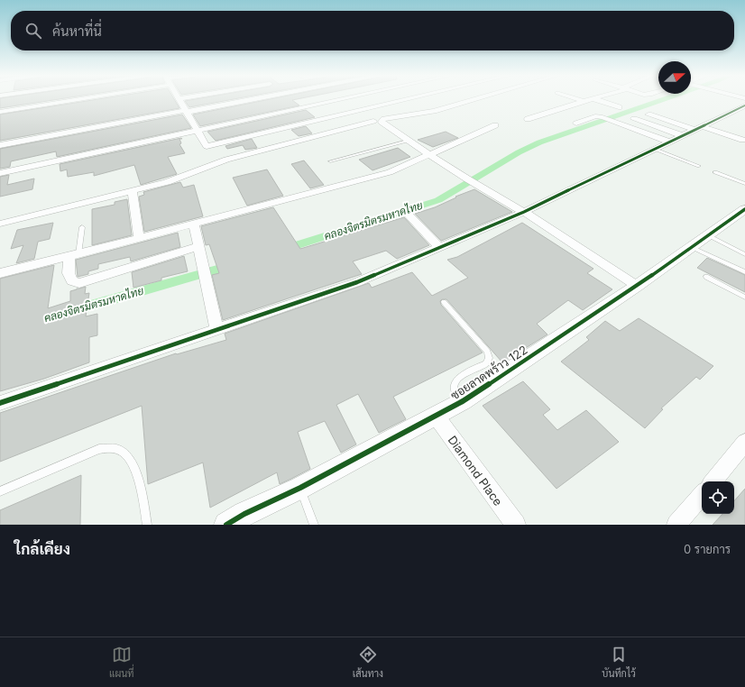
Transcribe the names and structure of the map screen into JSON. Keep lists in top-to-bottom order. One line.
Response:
{"streets":{"street":["ซอยลาดพร้าว 122","Diamond Place"]},"crossings":[["ซอยลาดพร้าว 122","Diamond Place"]],"water":["คลองจิตรมิตรมหาดไทย"],"north":"right","page":{"search":"ค้นหาที่นี่","heading":["ใกล้เคียง","0 รายการ"],"nav":["แผนที่","เส้นทาง","บันทึกไว้"]}}
